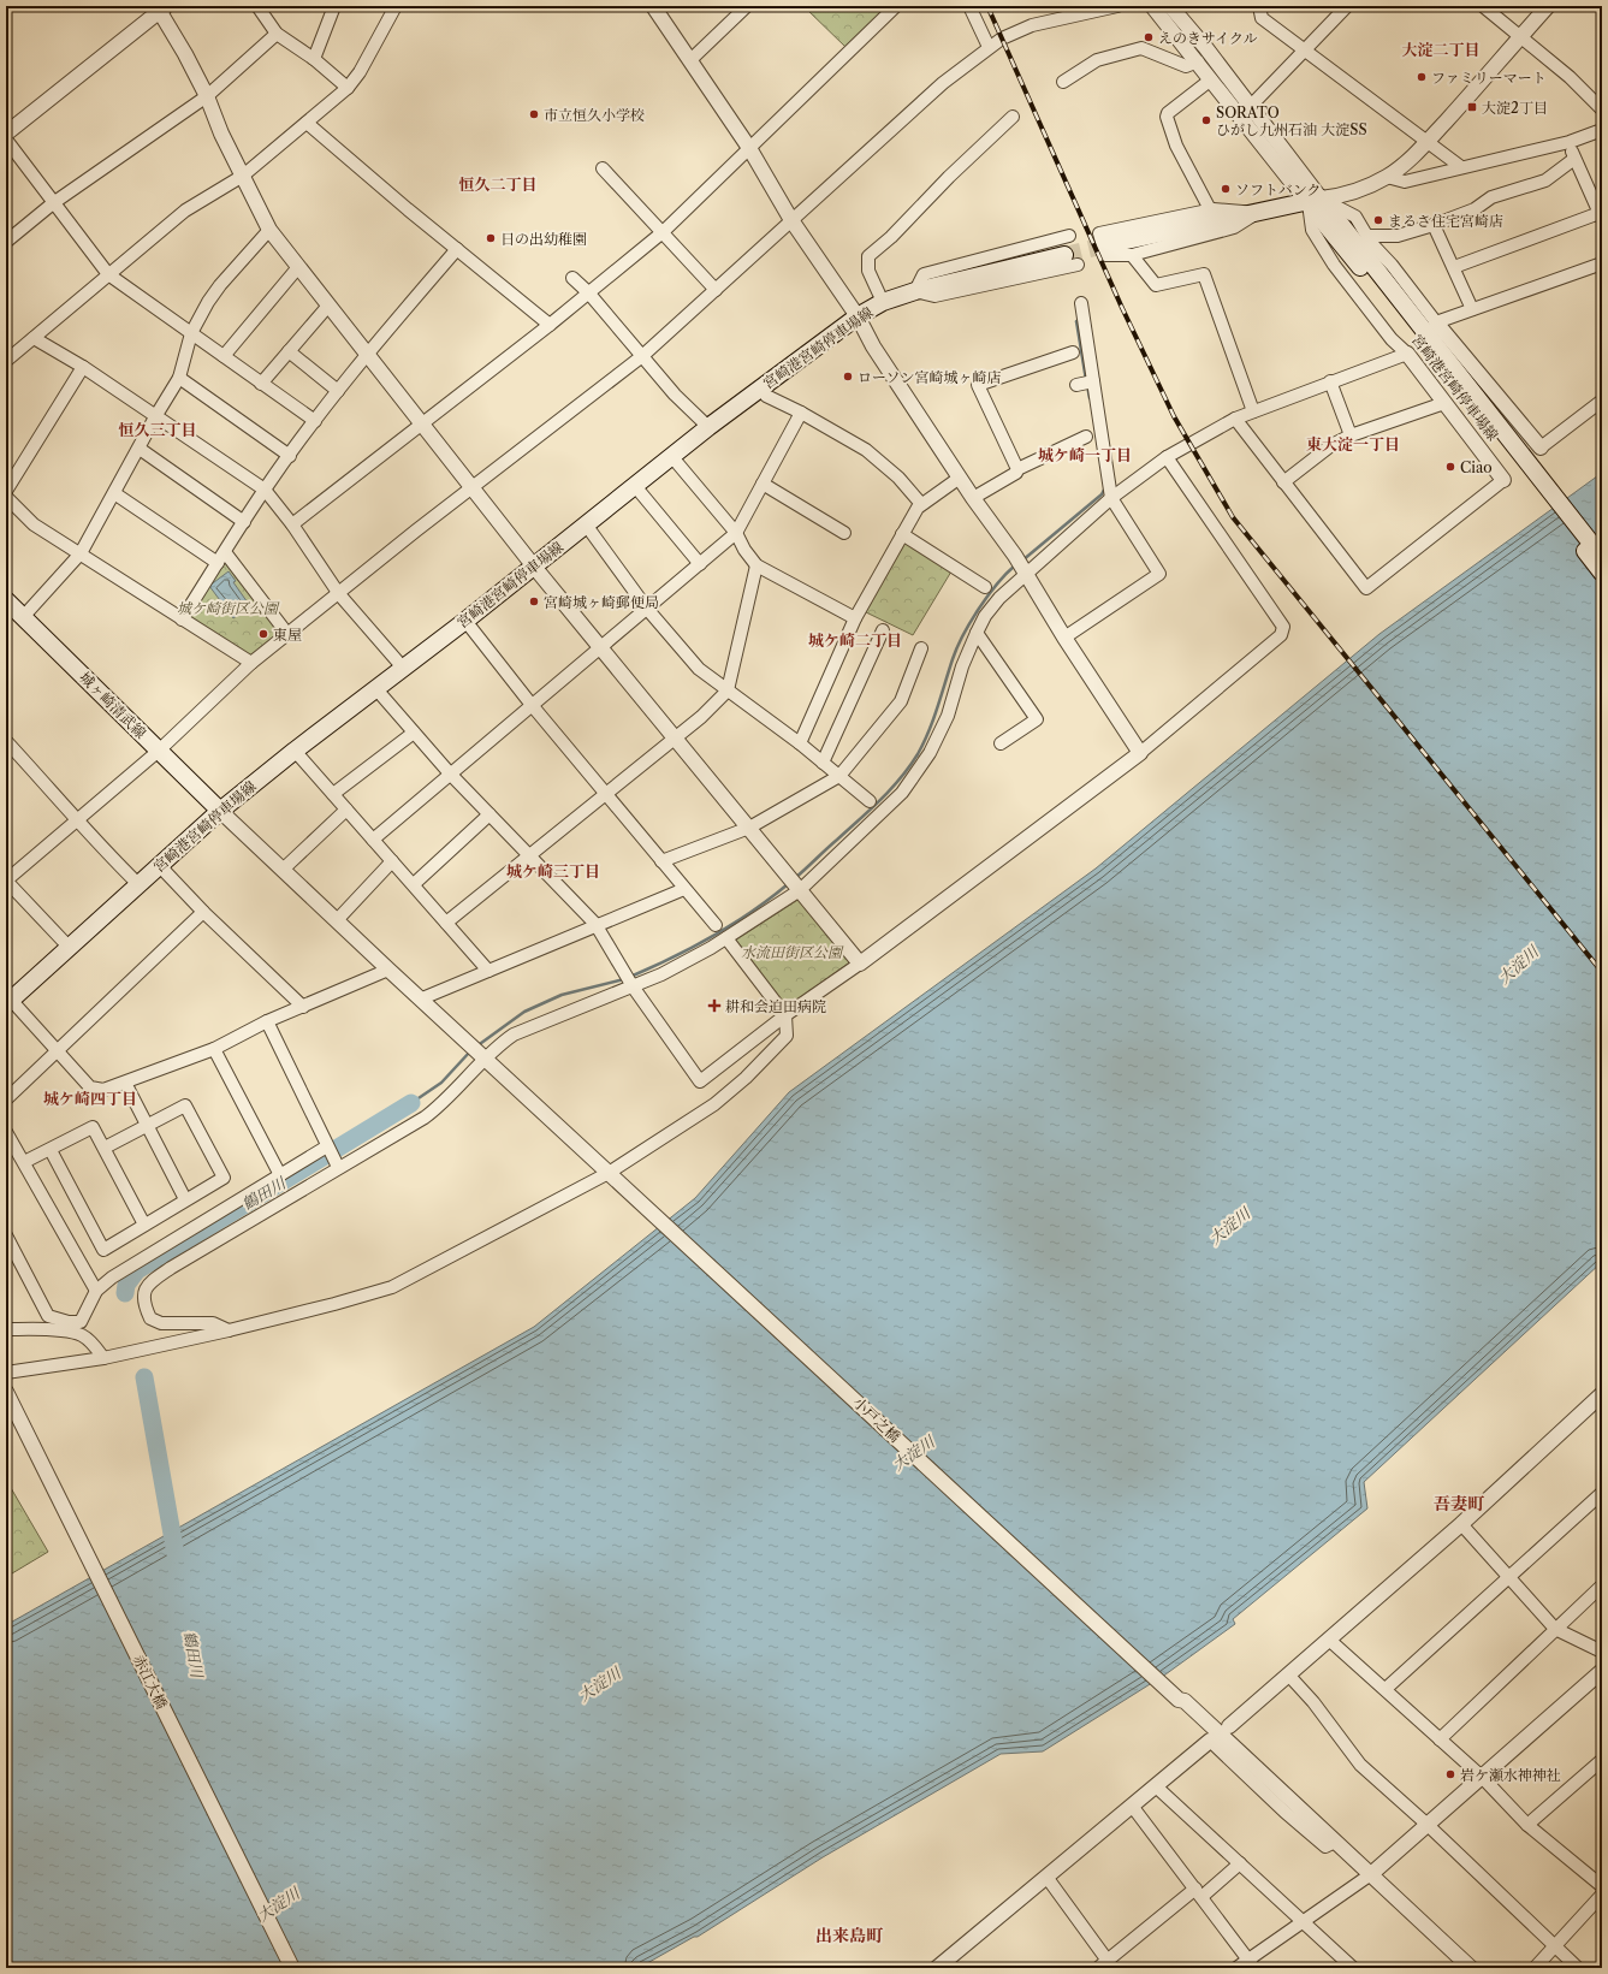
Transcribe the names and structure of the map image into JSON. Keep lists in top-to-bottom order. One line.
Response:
{"streets":{"main road":["宮崎港宮崎停車場線","城ヶ崎清武線"],"street":["小戸之橋","赤江大橋"]},"crossings":[["宮崎港宮崎停車場線","城ヶ崎清武線"],["宮崎港宮崎停車場線","小戸之橋"],["城ヶ崎清武線","小戸之橋"]],"districts":["大淀二丁目","恒久二丁目","恒久三丁目","東大淀一丁目","城ケ崎一丁目","城ケ崎二丁目","城ケ崎三丁目","城ケ崎四丁目","吾妻町","出来島町"],"water":["大淀川","鶴田川"],"parks":["城ケ崎街区公園","水流田街区公園"],"places":{"other":["えのきサイクル","ファミリーマート","市立恒久小学校","SORATO ひがし九州石油 大淀SS","ソフトバンク","まるさ住宅宮崎店","日の出幼稚園","ローソン宮崎城ヶ崎店","Ciao","宮崎城ヶ崎郵便局","東屋","岩ケ瀬水神神社"],"transit":["大淀2丁目"],"health":["耕和会迫田病院"]}}
